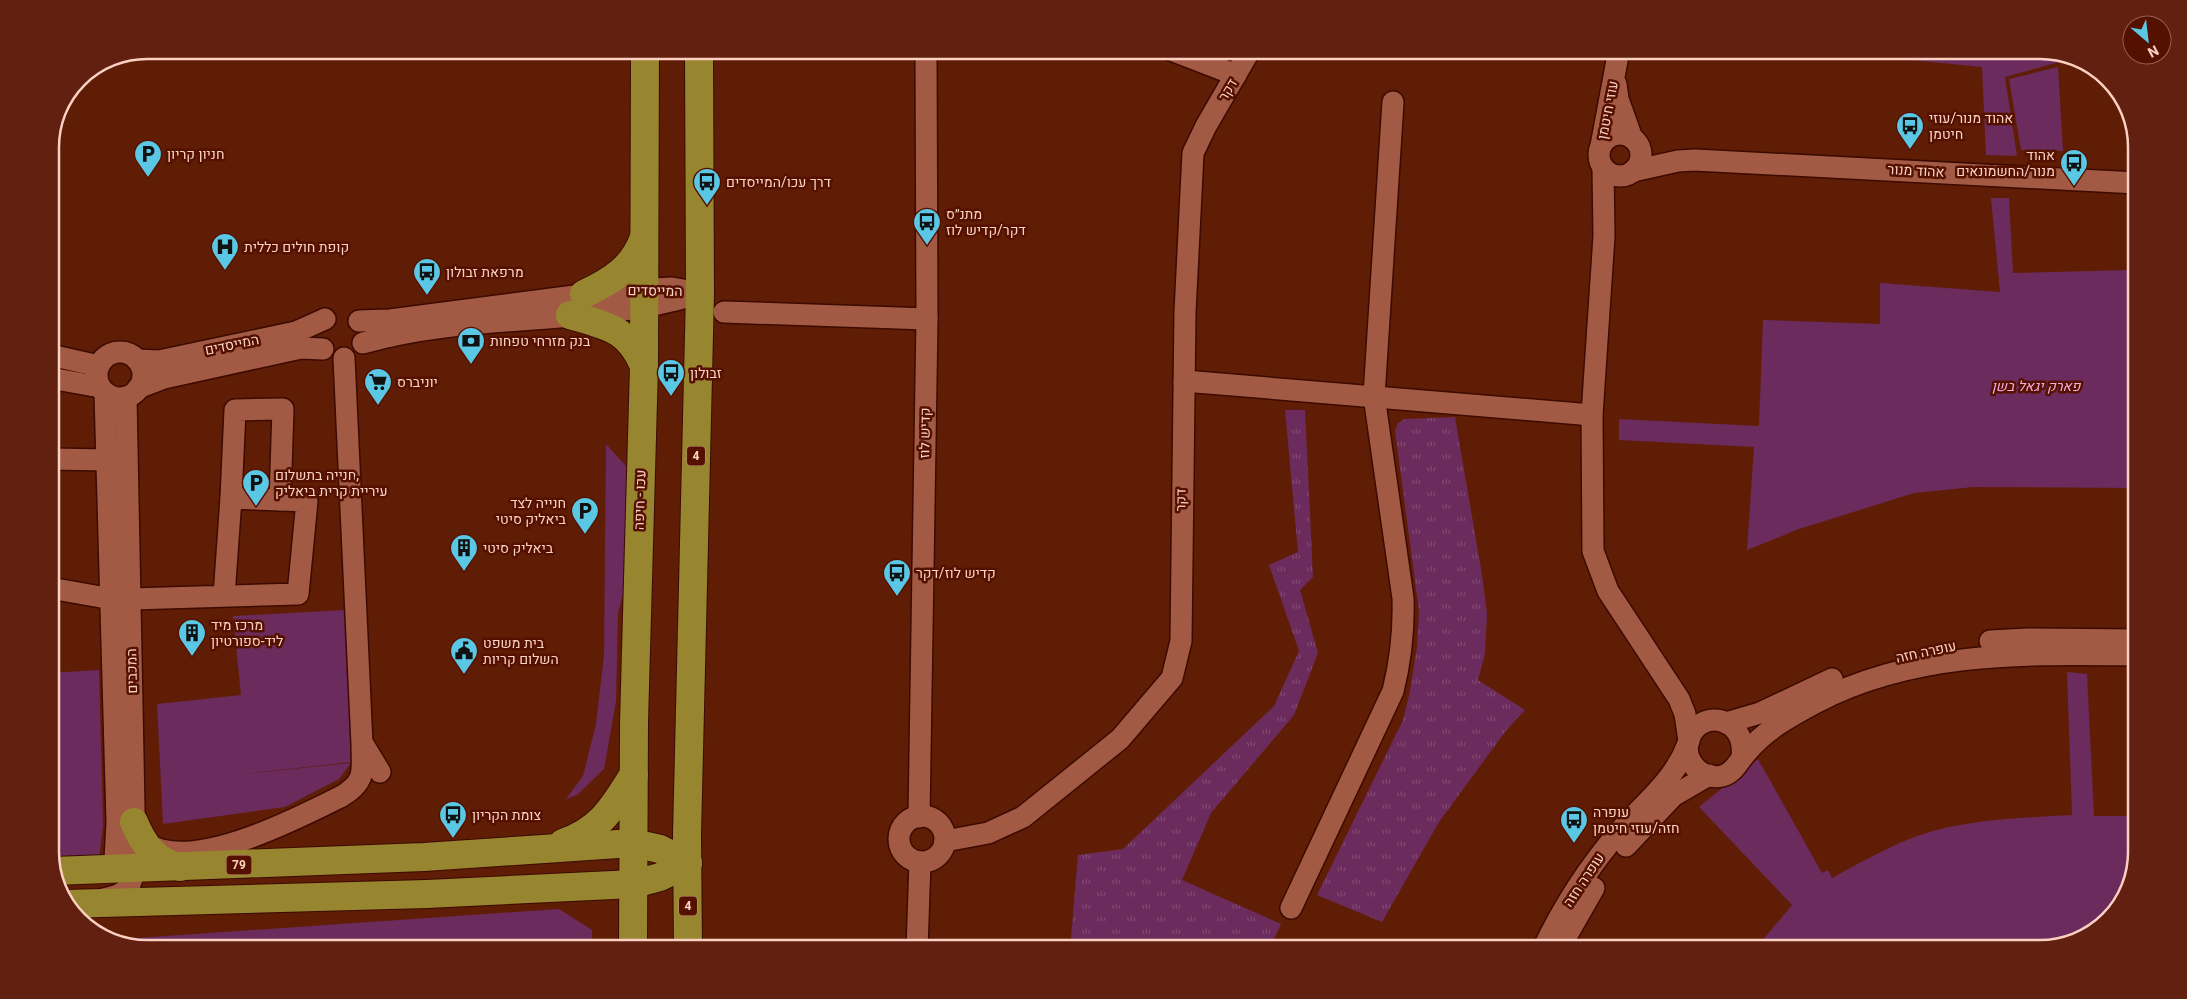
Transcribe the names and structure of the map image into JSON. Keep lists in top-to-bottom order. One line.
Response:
{"streets":{"highway":["4","עכו - חיפה","79"],"street":["דקר","עוזי חיטמן","אהוד מנור","המייסדים","קדיש לוז","עופרה חזה","המכבים"]},"crossings":[["דקר","קדיש לוז"],["עוזי חיטמן","אהוד מנור"],["המייסדים","4"],["המייסדים","עכו - חיפה"],["המייסדים","המכבים"],["4","79"],["עכו - חיפה","79"],["המכבים","79"]],"parks":["פארק יגאל בשן"],"places":{"bus stop":["אהוד מנור/עוזי חיטמן","אהוד מנור/החשמונאים","דרך עכו/המייסדים","מתנ״ס דקר/קדיש לוז","מרפאת זבולון","זבולון","קדיש לוז/דקר","צומת הקריון","עופרה חזה/עוזי חיטמן"],"parking":["חניון קריון","חנייה בתשלום, עיריית קרית ביאליק","חנייה לצד ביאליק סיטי"],"hospital":["קופת חולים כללית"],"bank":["בנק מזרחי טפחות"],"supermarket":["יוניברס"],"building":["ביאליק סיטי","מרכז מיד ליד-ספורטיון"],"public building":["בית משפט השלום קריות"]},"north":"bottom right"}
